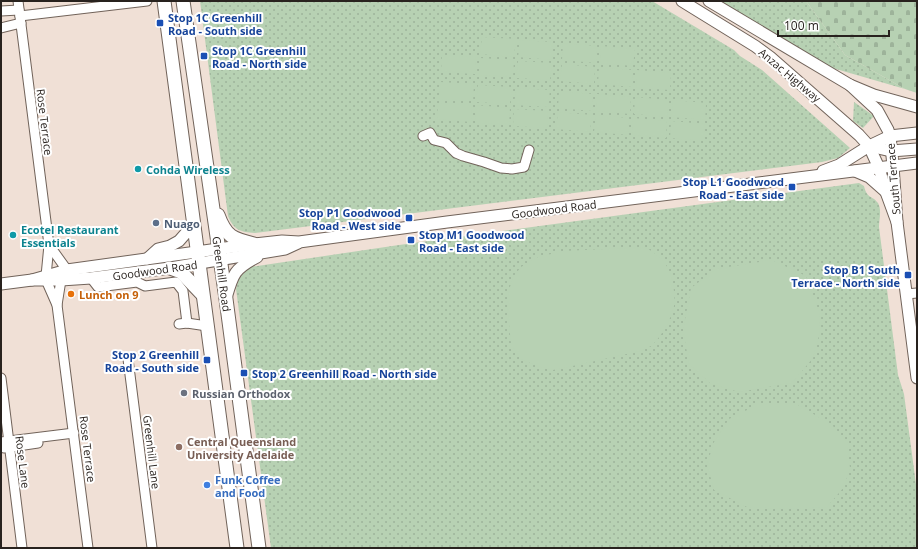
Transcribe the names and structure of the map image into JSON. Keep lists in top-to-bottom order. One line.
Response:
{"streets":{"highway":["Greenhill Road"],"main road":["Anzac Highway","South Terrace","Goodwood Road"],"street":["Rose Terrace","Greenhill Lane","Rose Lane"]},"crossings":[["Anzac Highway","South Terrace"],["Anzac Highway","Goodwood Road"],["Rose Terrace","Goodwood Road"],["South Terrace","Goodwood Road"],["Goodwood Road","Greenhill Road"]],"places":{"transit":["Stop 1C Greenhill Road - South side","Stop 1C Greenhill Road - North side","Stop L1 Goodwood Road - East side","Stop P1 Goodwood Road - West side","Stop M1 Goodwood Road - East side","Stop B1 South Terrace - North side","Stop 2 Greenhill Road - South side","Stop 2 Greenhill Road - North side"],"other":["Cohda Wireless","Nuago","Ecotel Restaurant Essentials","Lunch on 9","Russian Orthodox","Central Queensland University Adelaide","Funk Coffee and Food"]},"scale_bar":"100 m"}
